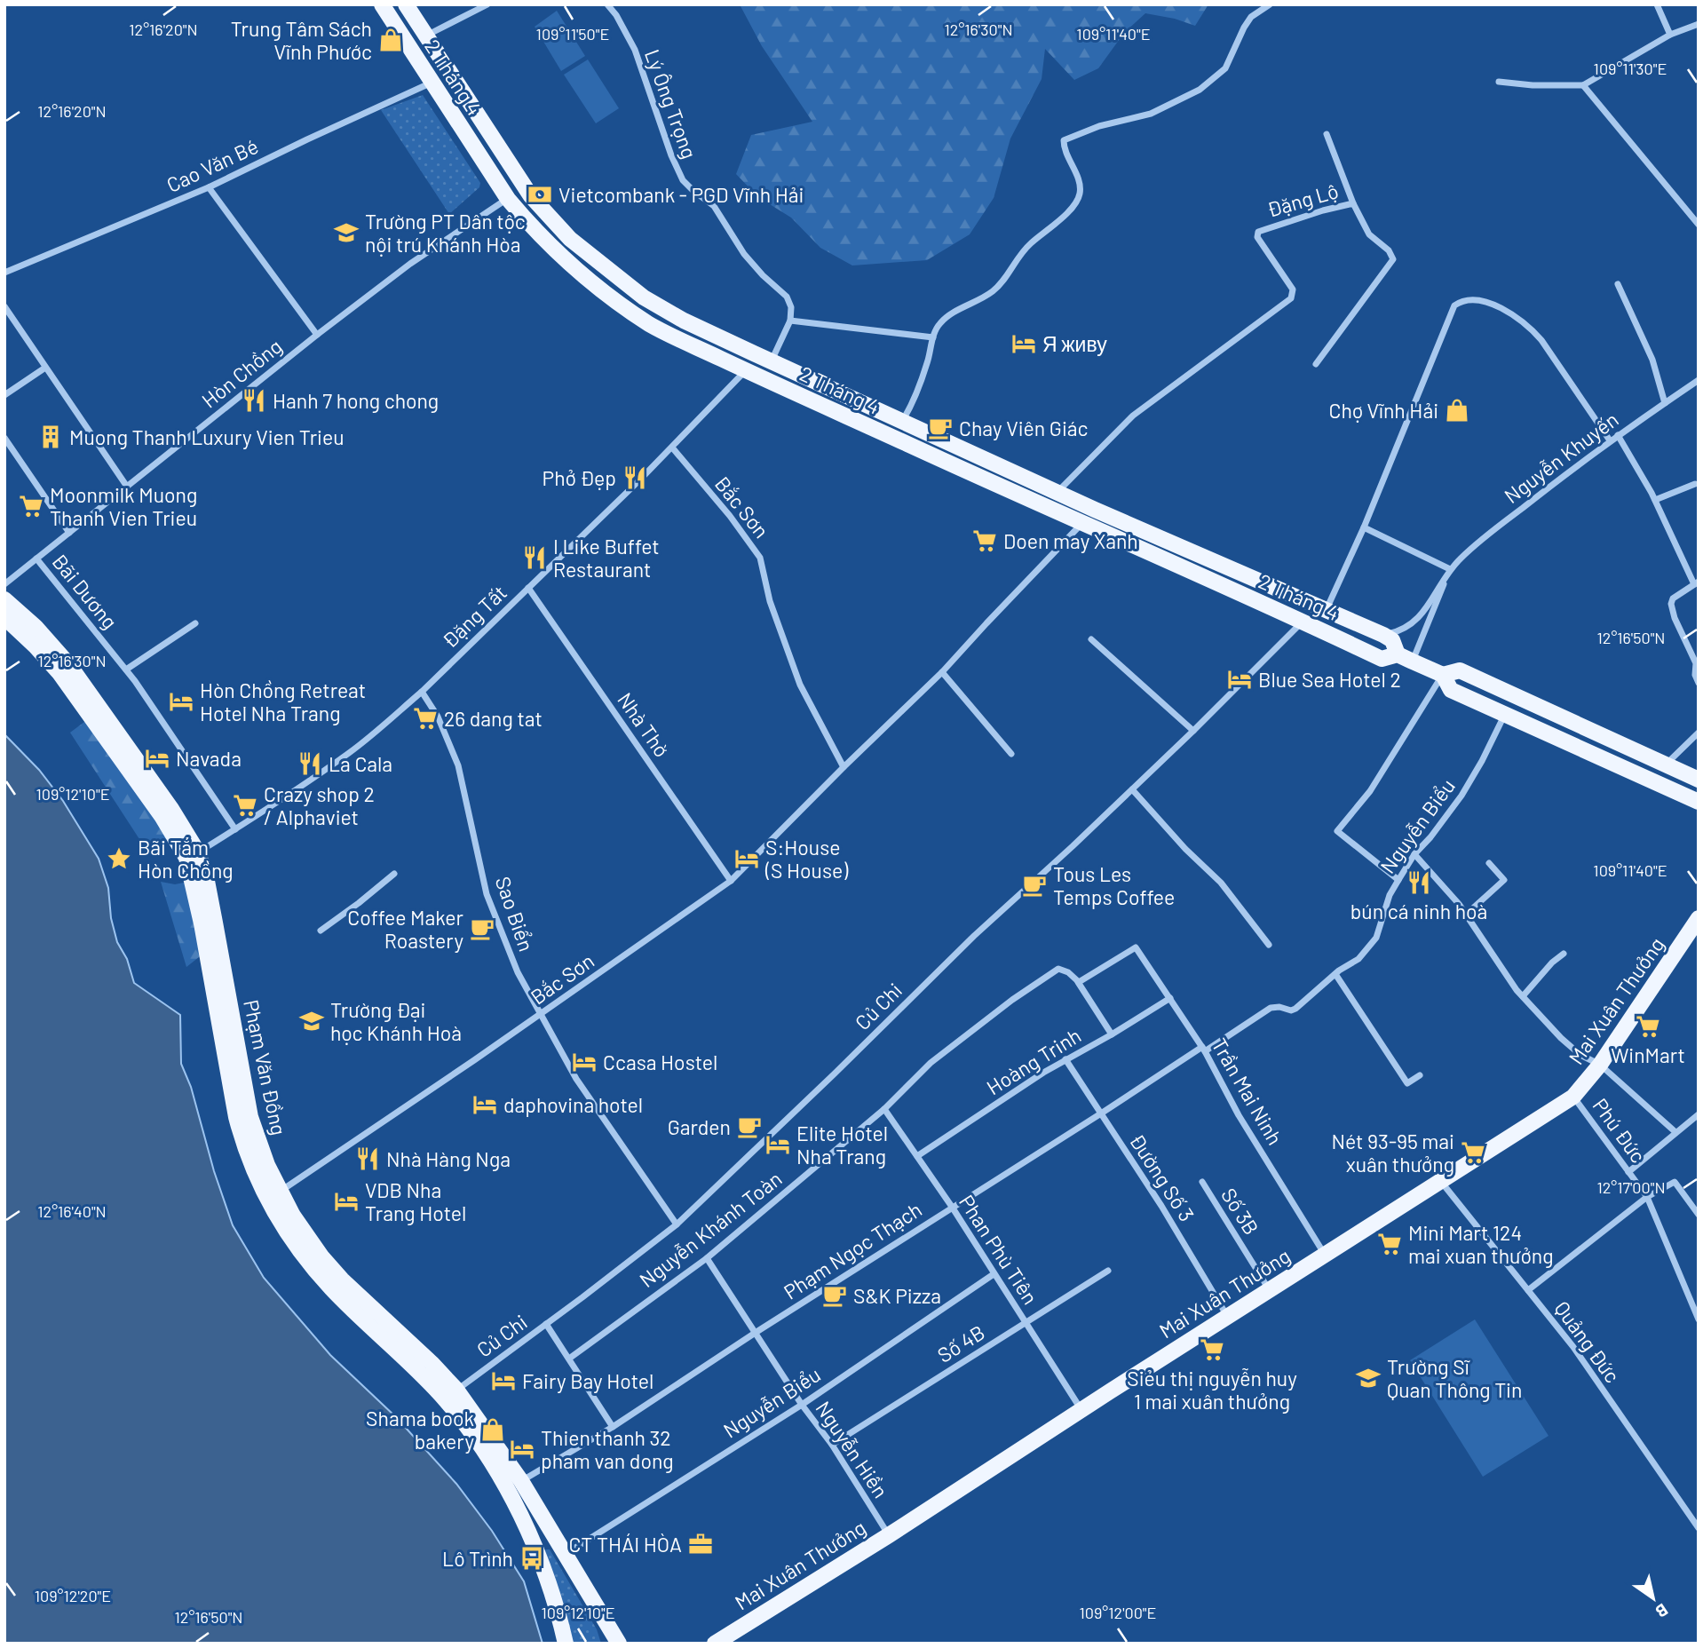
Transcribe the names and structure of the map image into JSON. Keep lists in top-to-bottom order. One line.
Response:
{"streets":{"main road":["2 Tháng 4","Mai Xuân Thưởng","Phạm Văn Đồng"],"street":["Lý Ông Trọng","Cao Văn Bé","Đặng Lộ","Hòn Chồng","Nguyễn Khuyến","Bắc Sơn","Bãi Dương","Đặng Tất","Nhà Thờ","Nguyễn Biểu","Sao Biển","Củ Chi","Hoàng Trinh","Trần Mai Ninh","Phú Đức","Đường Số 3","Số 3B","Nguyễn Khánh Toàn","Phan Phù Tiên","Phạm Ngọc Thạch","Quảng Đức","Số 4B","Nguyễn Hiền"]},"crossings":[["2 Tháng 4","Cao Văn Bé"],["2 Tháng 4","Đặng Lộ"],["2 Tháng 4","Hòn Chồng"],["2 Tháng 4","Nguyễn Khuyến"],["2 Tháng 4","Bắc Sơn"],["2 Tháng 4","Đặng Tất"],["2 Tháng 4","Nguyễn Biểu"],["2 Tháng 4","Củ Chi"],["Hòn Chồng","Bãi Dương"],["Bắc Sơn","Đặng Tất"],["Bắc Sơn","Nhà Thờ"],["Bắc Sơn","Sao Biển"],["Bắc Sơn","Phạm Văn Đồng"],["Bãi Dương","Đặng Tất"],["Đặng Tất","Nhà Thờ"],["Đặng Tất","Sao Biển"],["Đặng Tất","Phạm Văn Đồng"],["Nguyễn Biểu","Phạm Văn Đồng"],["Nguyễn Biểu","Trần Mai Ninh"],["Nguyễn Biểu","Phan Phù Tiên"],["Nguyễn Biểu","Phạm Ngọc Thạch"],["Nguyễn Biểu","Nguyễn Hiền"],["Sao Biển","Củ Chi"],["Mai Xuân Thưởng","Trần Mai Ninh"],["Mai Xuân Thưởng","Phú Đức"],["Mai Xuân Thưởng","Đường Số 3"],["Mai Xuân Thưởng","Số 3B"],["Mai Xuân Thưởng","Phan Phù Tiên"],["Mai Xuân Thưởng","Quảng Đức"],["Mai Xuân Thưởng","Nguyễn Hiền"],["Củ Chi","Phạm Văn Đồng"],["Hoàng Trinh","Trần Mai Ninh"],["Hoàng Trinh","Đường Số 3"],["Hoàng Trinh","Phan Phù Tiên"],["Phạm Văn Đồng","Phạm Ngọc Thạch"],["Trần Mai Ninh","Nguyễn Khánh Toàn"],["Trần Mai Ninh","Phạm Ngọc Thạch"],["Đường Số 3","Phạm Ngọc Thạch"],["Nguyễn Khánh Toàn","Phan Phù Tiên"],["Nguyễn Khánh Toàn","Nguyễn Hiền"],["Phan Phù Tiên","Phạm Ngọc Thạch"],["Phan Phù Tiên","Số 4B"],["Phạm Ngọc Thạch","Nguyễn Hiền"],["Số 4B","Nguyễn Hiền"]],"places":{"shop":["Trung Tâm Sách Vĩnh Phước","Chợ Vĩnh Hải","Shama book bakery"],"bank":["Vietcombank - PGD Vĩnh Hải"],"school or university":["Trường PT Dân tộc nội trú Khánh Hòa","Trường Đại học Khánh Hoà","Trường Sĩ Quan Thông Tin"],"hotel":["Я живу","Blue Sea Hotel 2","Hòn Chồng Retreat Hotel Nha Trang","Navada","S:House (S House)","Ccasa Hostel","daphovina hotel","Elite Hotel Nha Trang","VDB Nha Trang Hotel","Fairy Bay Hotel","Thien thanh 32 pham van dong"],"restaurant":["Hanh 7 hong chong","Phở Đẹp","I Like Buffet Restaurant","La Cala","bún cá ninh hoà","Nhà Hàng Nga"],"cafe":["Chay Viên Giác","Tous Les Temps Coffee","Coffee Maker Roastery","Garden","S&K Pizza"],"building":["Muong Thanh Luxury Vien Trieu"],"supermarket":["Moonmilk Muong Thanh Vien Trieu","Doen may Xanh","26 dang tat","Crazy shop 2 / Alphaviet","WinMart","Nét 93-95 mai xuân thưởng","Mini Mart 124 mai xuan thưởng","Siẻu thị nguyễn huy 1 mai xuân thưởng"],"place":["Bãi Tắm Hòn Chồng"],"office":["CT THÁI HÒA"],"bus stop":["Lô Trình"]},"north":"bottom right","coordinates":["12°16'20\"N","12°16'30\"N","109°11'50\"E","109°11'40\"E","109°11'30\"E","12°16'50\"N","109°12'10\"E","12°17'00\"N","12°16'40\"N","109°12'20\"E","109°12'00\"E"]}
